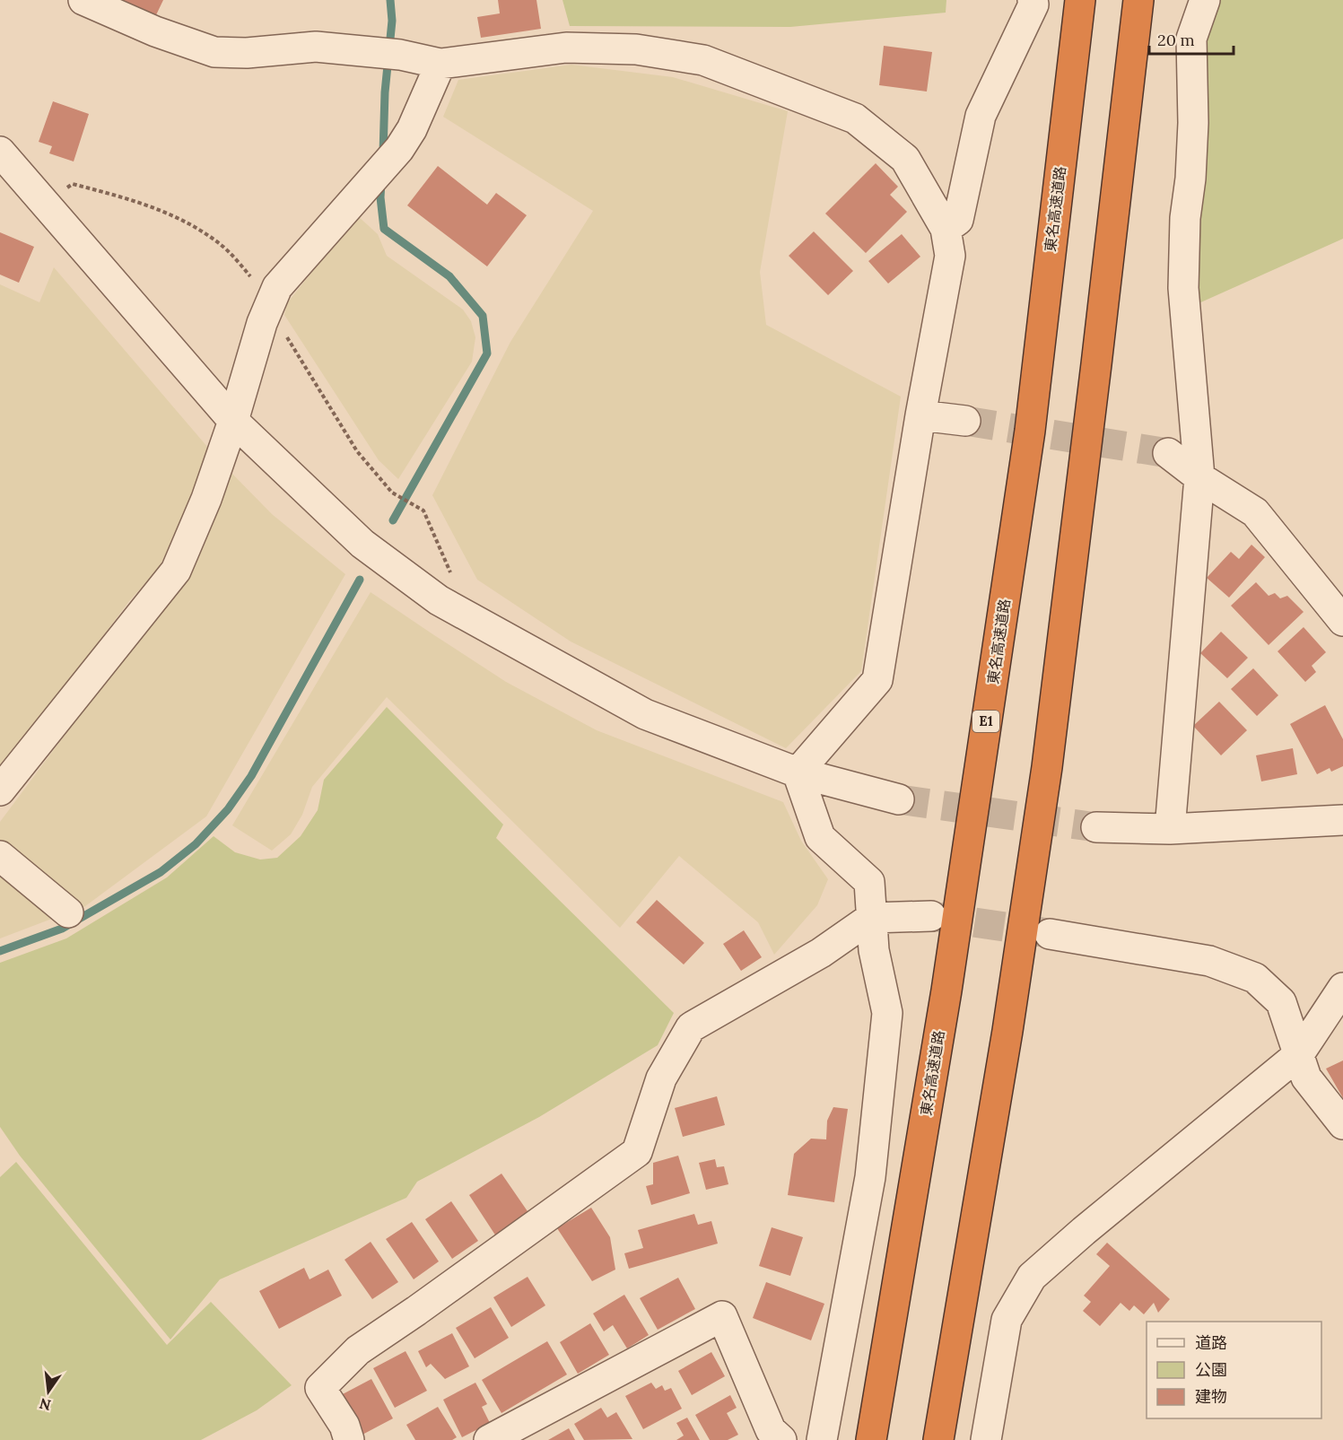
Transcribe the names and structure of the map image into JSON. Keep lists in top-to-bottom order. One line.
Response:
{"streets":{"highway":["東名高速道路","E1"]},"legend":["道路","公園","建物"],"scale_bar":"20 m","north":"bottom"}
